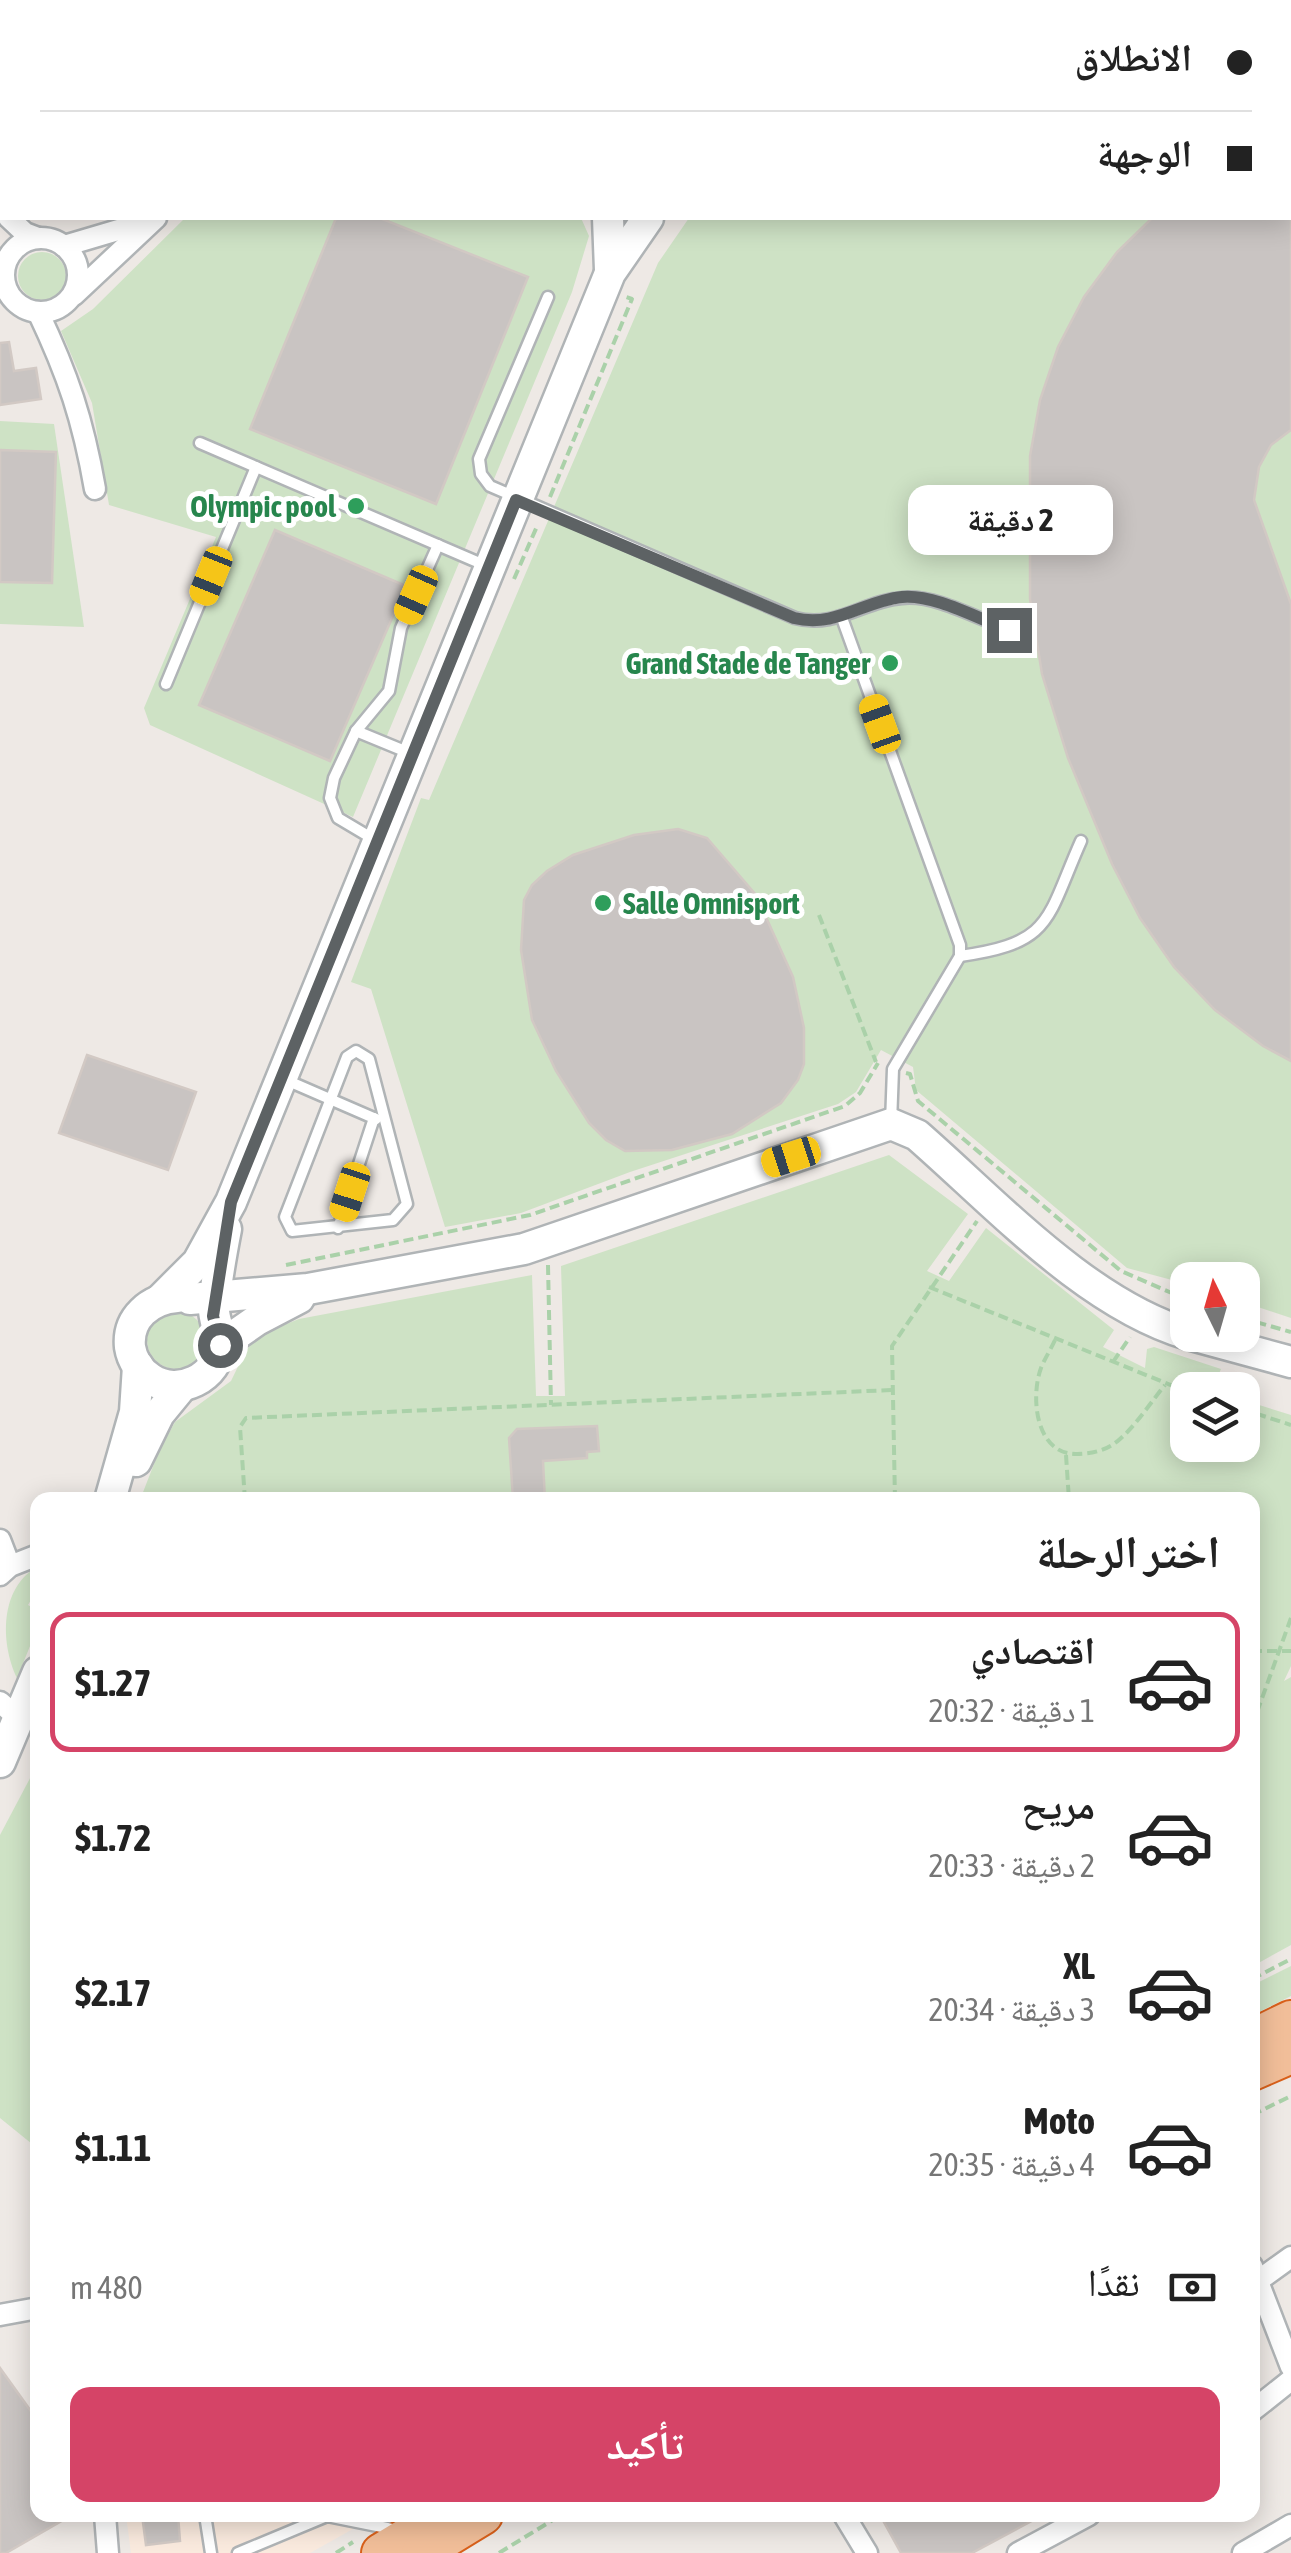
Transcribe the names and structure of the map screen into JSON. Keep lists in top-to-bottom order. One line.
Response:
{"places":["Olympic pool","Grand Stade de Tanger","Salle Omnisport"],"north":"top","page":{"banner":["الانطلاق","الوجهة"],"bubble":"2 دقيقة","heading":"اختر الرحلة","list":[{"name":"اقتصادي","note":"1 دقيقة · 20:32","value":"$1.27"},{"name":"مريح","note":"2 دقيقة · 20:33","value":"$1.72"},{"name":"XL","note":"3 دقيقة · 20:34","value":"$2.17"},{"name":"Moto","note":"4 دقيقة · 20:35","value":"$1.11"}],"pay":["نقدًا","480 m"],"buttons":"تأكيد"}}
